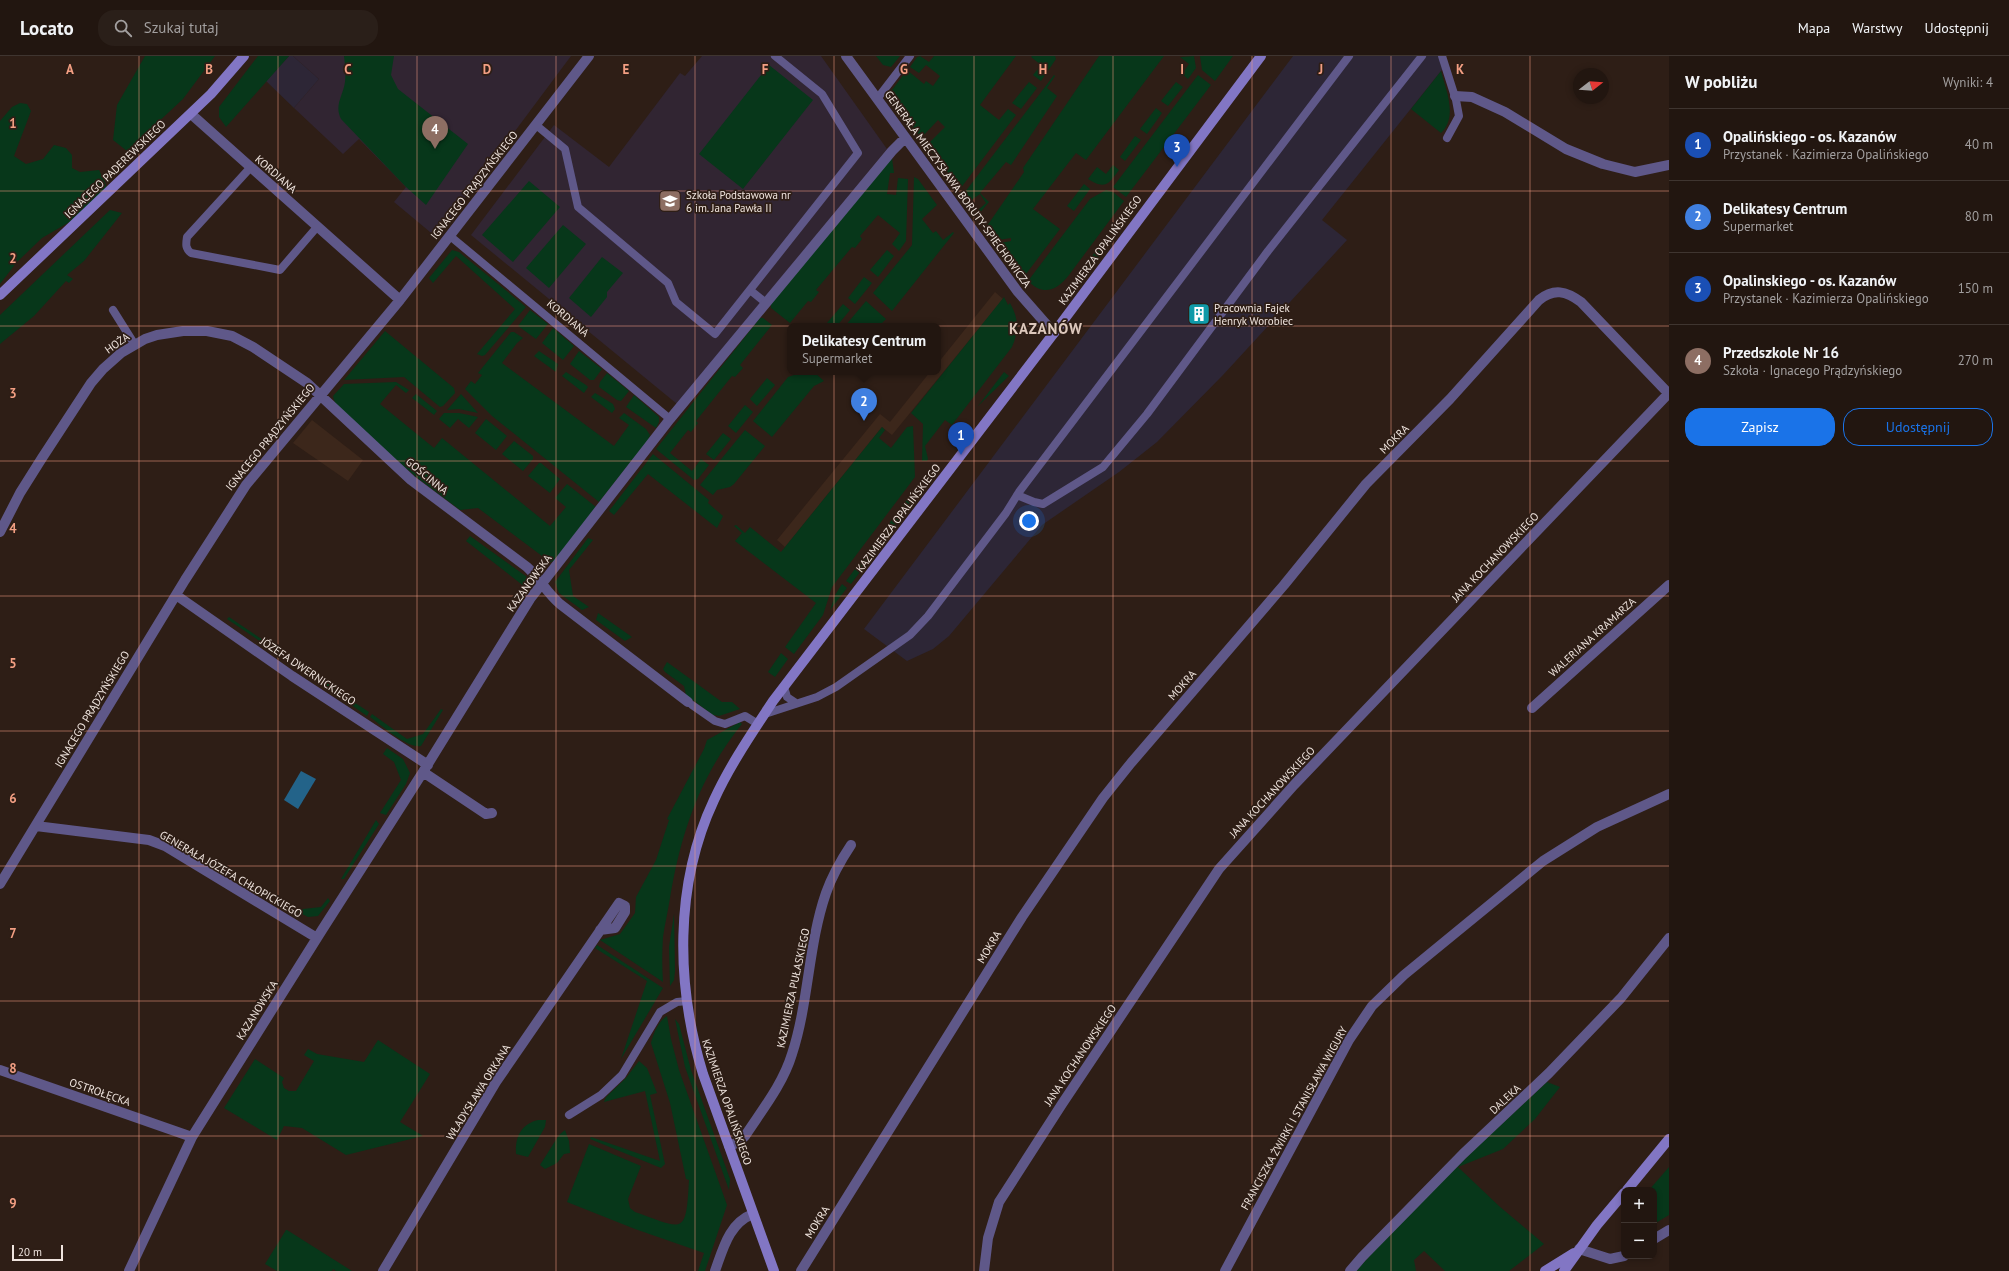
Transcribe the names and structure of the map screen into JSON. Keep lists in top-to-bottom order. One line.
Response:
{"streets":{"street":["IGNACEGO PADEREWSKIEGO","KORDIANA","IGNACEGO PRĄDZYŃSKIEGO","GENERAŁA MIECZYSŁAWA BORUTY-SPIECHOWICZA","KAZIMIERZA OPALIŃSKIEGO","HOŻA","MOKRA","GOŚCINNA","JANA KOCHANOWSKIEGO","KAZANOWSKA","WALERIANA KRAMARZA","JÓZEFA DWERNICKIEGO","GENERAŁA JÓZEFA CHŁOPICKIEGO","KAZIMIERZA PUŁASKIEGO","OSTROŁĘCKA","WŁADYSŁAWA ORKANA","DALEKA","FRANCISZKA ŻWIRKI I STANISŁAWA WIGURY"]},"crossings":[["IGNACEGO PADEREWSKIEGO","KORDIANA"],["KORDIANA","IGNACEGO PRĄDZYŃSKIEGO"],["KORDIANA","KAZANOWSKA"],["IGNACEGO PRĄDZYŃSKIEGO","HOŻA"],["IGNACEGO PRĄDZYŃSKIEGO","GOŚCINNA"],["IGNACEGO PRĄDZYŃSKIEGO","JÓZEFA DWERNICKIEGO"],["IGNACEGO PRĄDZYŃSKIEGO","GENERAŁA JÓZEFA CHŁOPICKIEGO"],["GENERAŁA MIECZYSŁAWA BORUTY-SPIECHOWICZA","KAZIMIERZA OPALIŃSKIEGO"],["GENERAŁA MIECZYSŁAWA BORUTY-SPIECHOWICZA","KAZANOWSKA"],["KAZIMIERZA OPALIŃSKIEGO","KAZIMIERZA PUŁASKIEGO"],["HOŻA","GOŚCINNA"],["MOKRA","JANA KOCHANOWSKIEGO"],["GOŚCINNA","KAZANOWSKA"],["KAZANOWSKA","JÓZEFA DWERNICKIEGO"],["KAZANOWSKA","GENERAŁA JÓZEFA CHŁOPICKIEGO"],["KAZANOWSKA","OSTROŁĘCKA"]],"districts":["KAZANÓW"],"places":{"school or university":["Szkoła Podstawowa nr 6 im. Jana Pawła II"],"building":["Pracownia Fajek Henryk Worobiec"]},"scale_bar":"20 m","north":"right","page":{"header":"Locato","search":"Szukaj tutaj","nav":["Mapa","Warstwy","Udostępnij"],"heading":["W pobliżu","Wyniki: 4"],"list":[{"mark":"1","name":"Opalińskiego - os. Kazanów","note":"Przystanek · Kazimierza Opalińskiego","value":"40 m"},{"mark":"2","name":"Delikatesy Centrum","note":"Supermarket","value":"80 m"},{"mark":"3","name":"Opalinskiego - os. Kazanów","note":"Przystanek · Kazimierza Opalińskiego","value":"150 m"},{"mark":"4","name":"Przedszkole Nr 16","note":"Szkoła · Ignacego Prądzyńskiego","value":"270 m"}],"pins":["4","3","2","1"],"popup":["Delikatesy Centrum","Supermarket"],"buttons":["Zapisz","Udostępnij"],"map_buttons":["+","−"],"scale":"20 m"},"grid":{"columns":["A","B","C","D","E","F","G","H","I","J","K"],"rows":["1","2","3","4","5","6","7","8","9"]}}
